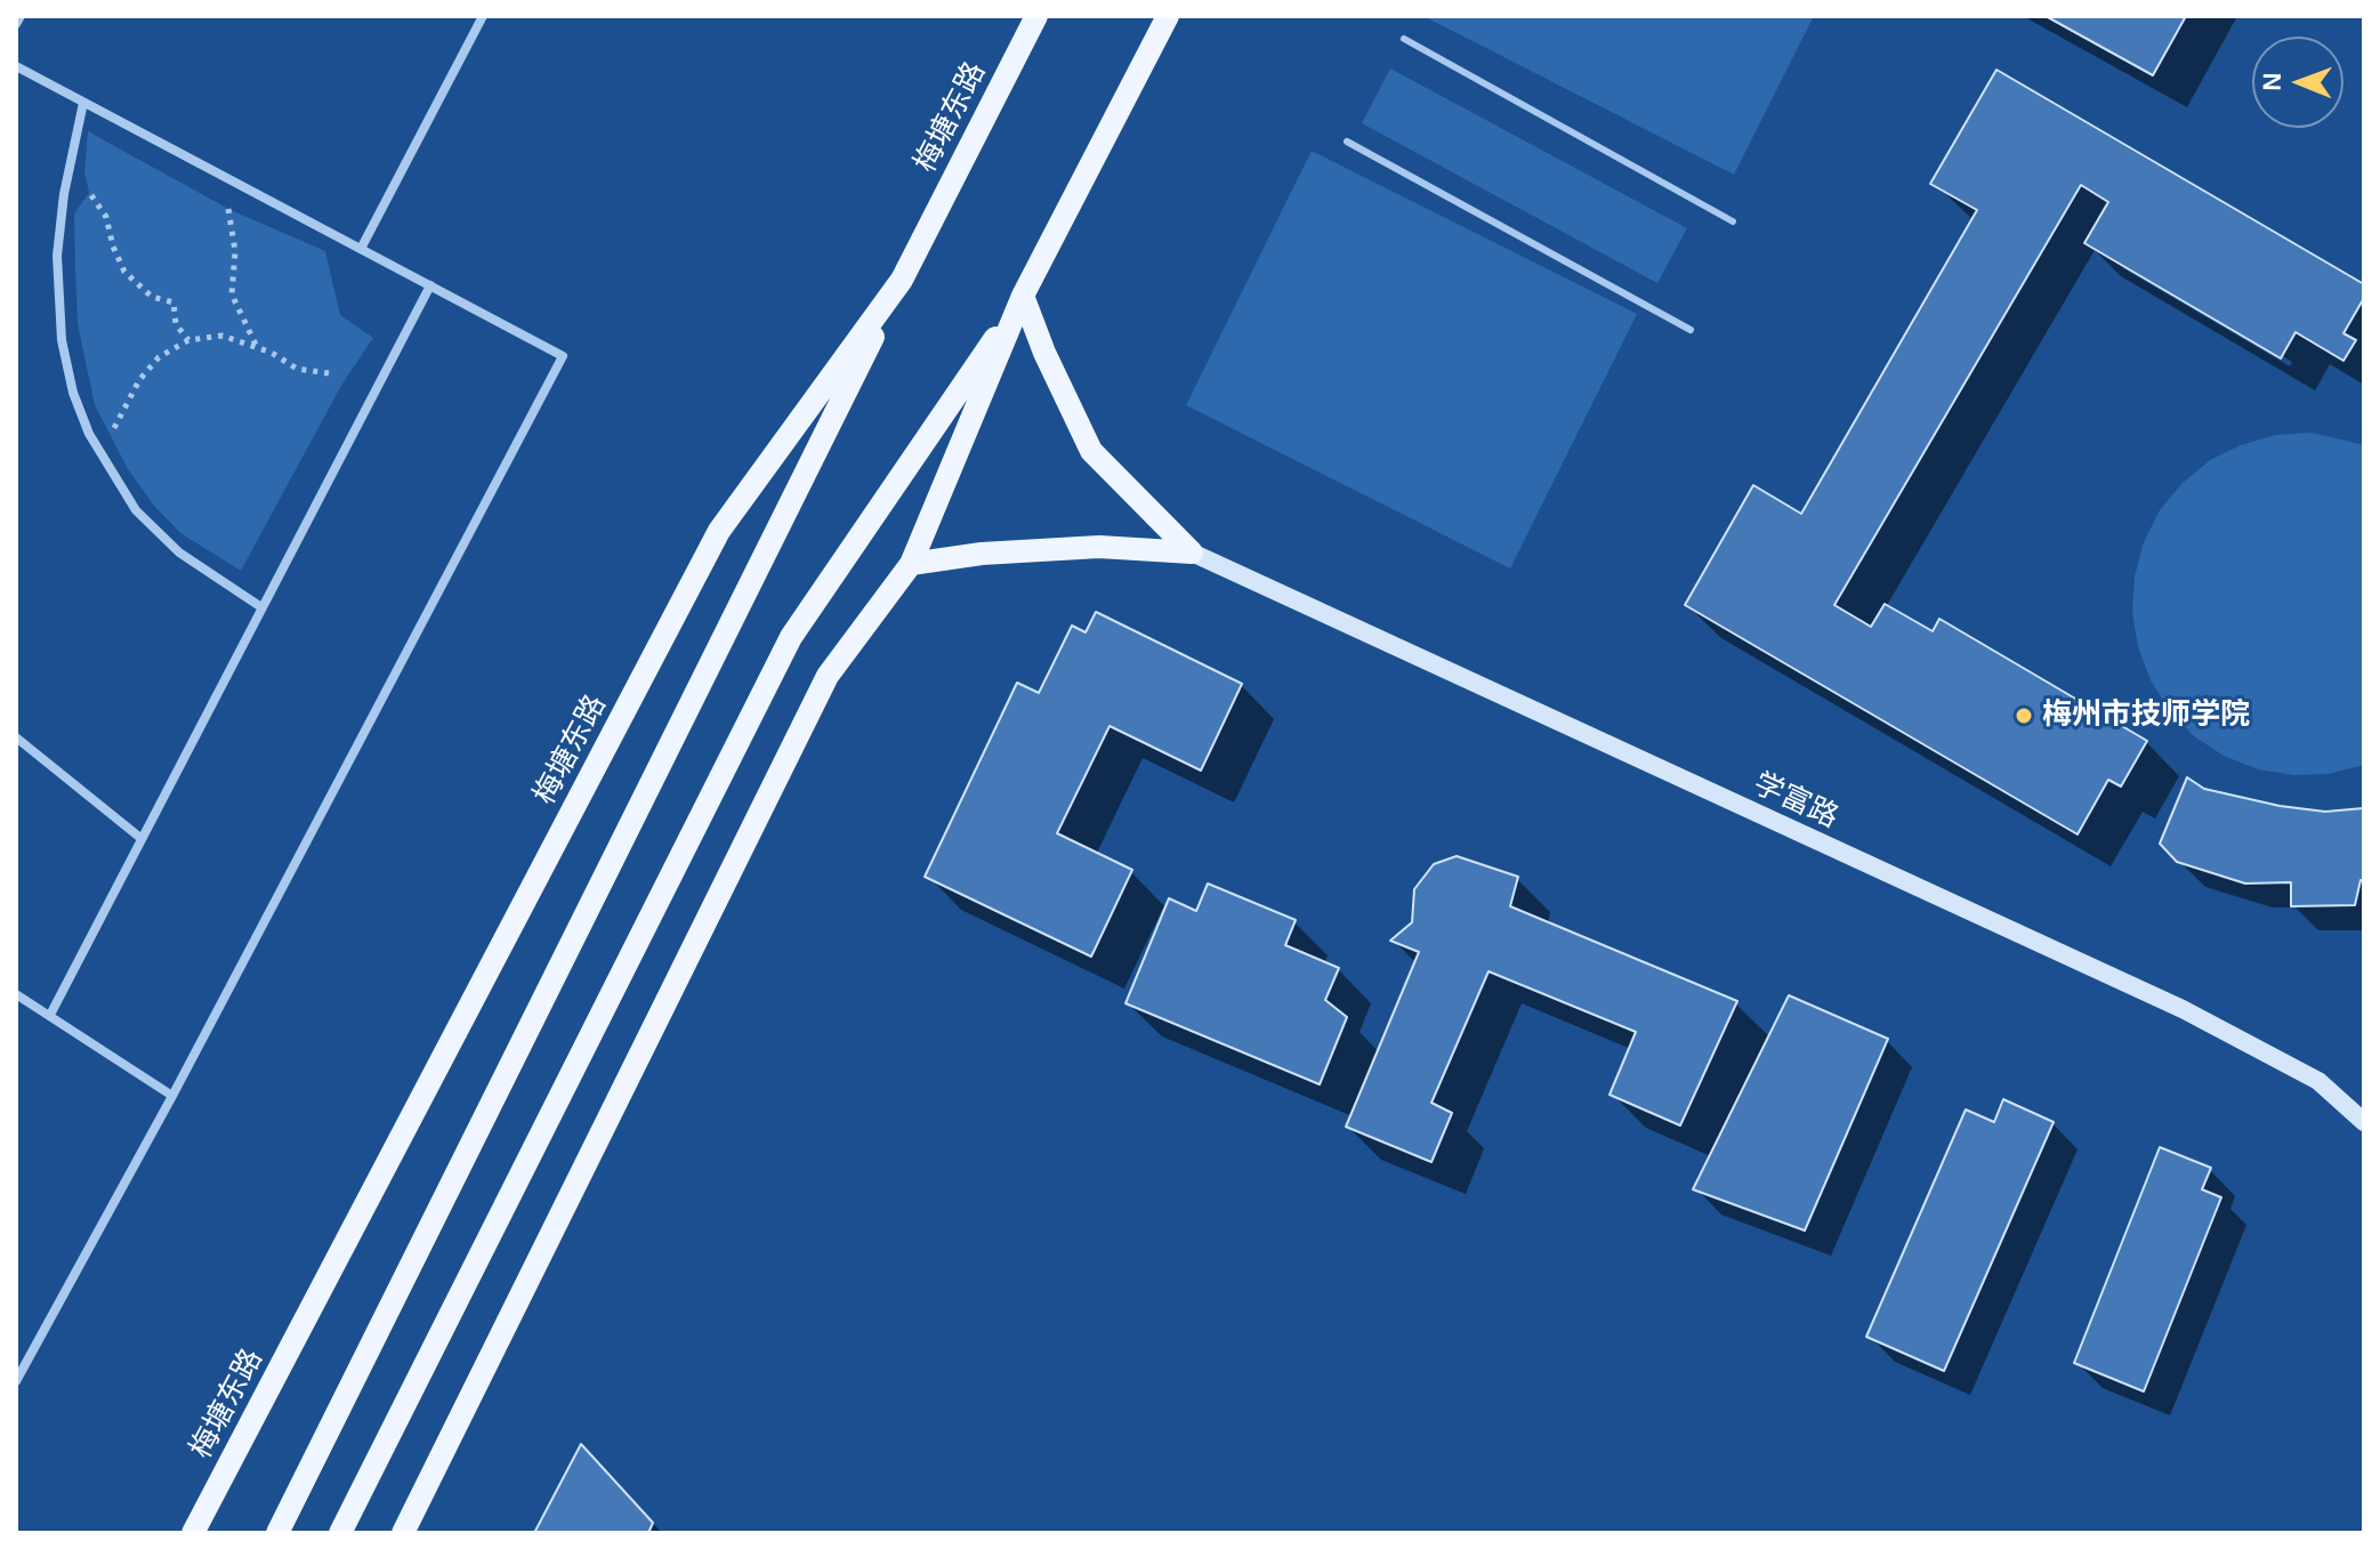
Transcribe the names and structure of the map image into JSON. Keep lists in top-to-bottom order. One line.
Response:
{"streets":{"main road":["梅塘东路"],"street":["学富路"]},"places":["梅州市技师学院"],"north":"left"}
